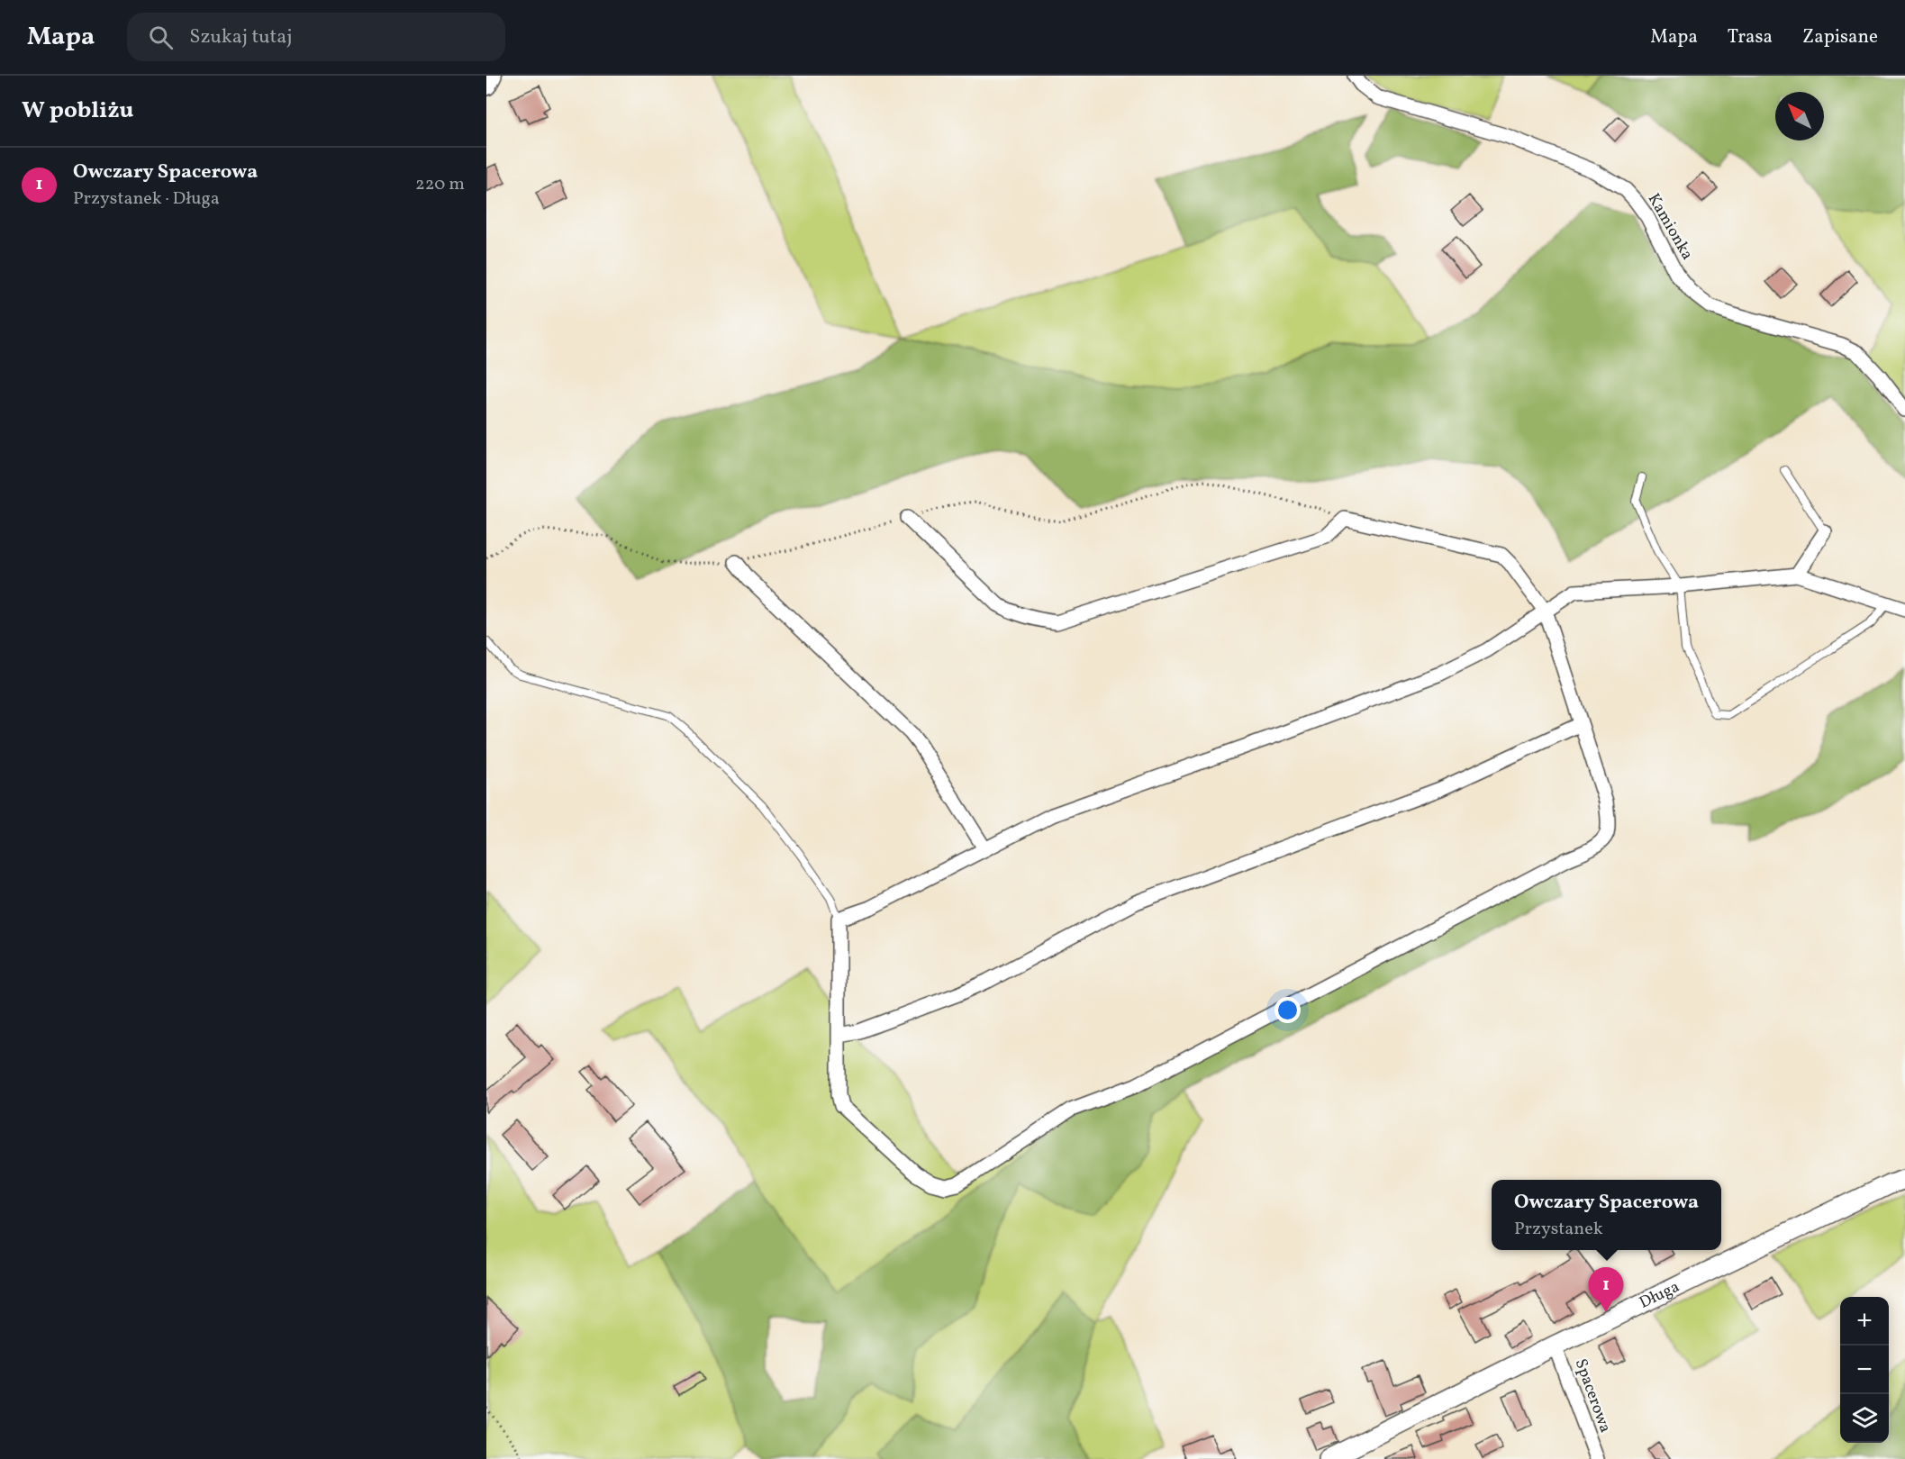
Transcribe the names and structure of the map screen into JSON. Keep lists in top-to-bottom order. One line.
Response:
{"streets":{"street":["Kamionka","Długa","Spacerowa"]},"crossings":[["Długa","Spacerowa"]],"north":"top left","page":{"header":"Mapa","search":"Szukaj tutaj","nav":["Mapa","Trasa","Zapisane"],"heading":"W pobliżu","list":[{"mark":"1","name":"Owczary Spacerowa","note":"Przystanek · Długa","value":"220 m"}],"popup":["Owczary Spacerowa","Przystanek"],"pins":"1","map_buttons":["+","−"]}}
